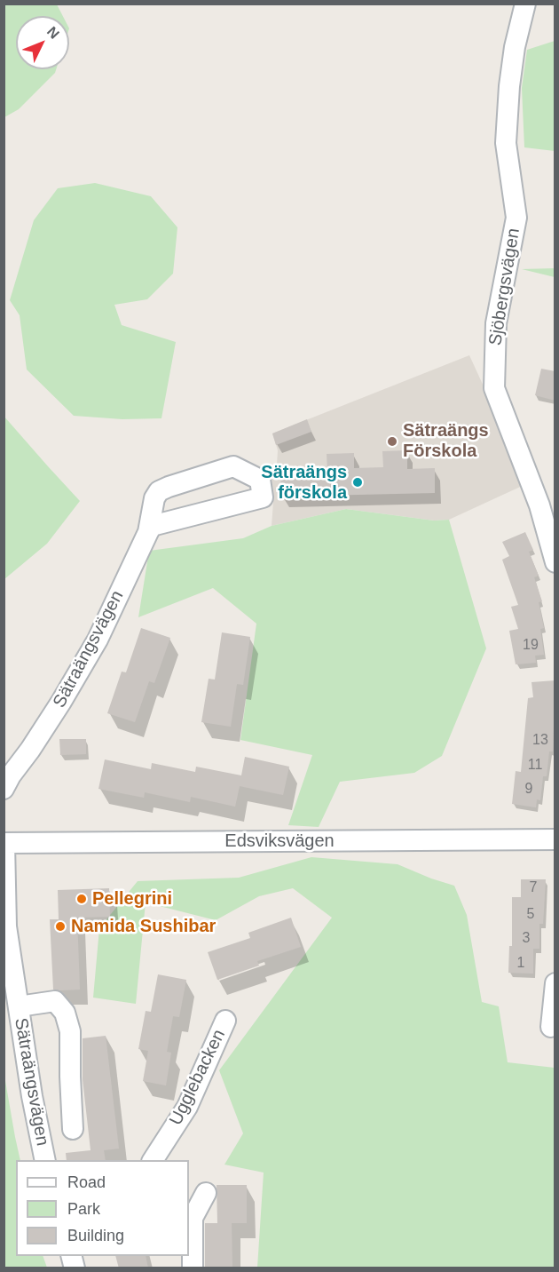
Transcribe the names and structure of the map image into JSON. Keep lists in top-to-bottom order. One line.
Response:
{"streets":{"street":["Sjöbergsvägen","Sätraängsvägen","Edsviksvägen","Ugglebacken"]},"crossings":[["Sätraängsvägen","Edsviksvägen"]],"places":["Sätraängs Förskola","Sätraängs förskola","Pellegrini","Namida Sushibar"],"house_numbers":["19","13","11","9","7","5","3","1"],"legend":["Road","Park","Building"],"north":"top right"}
